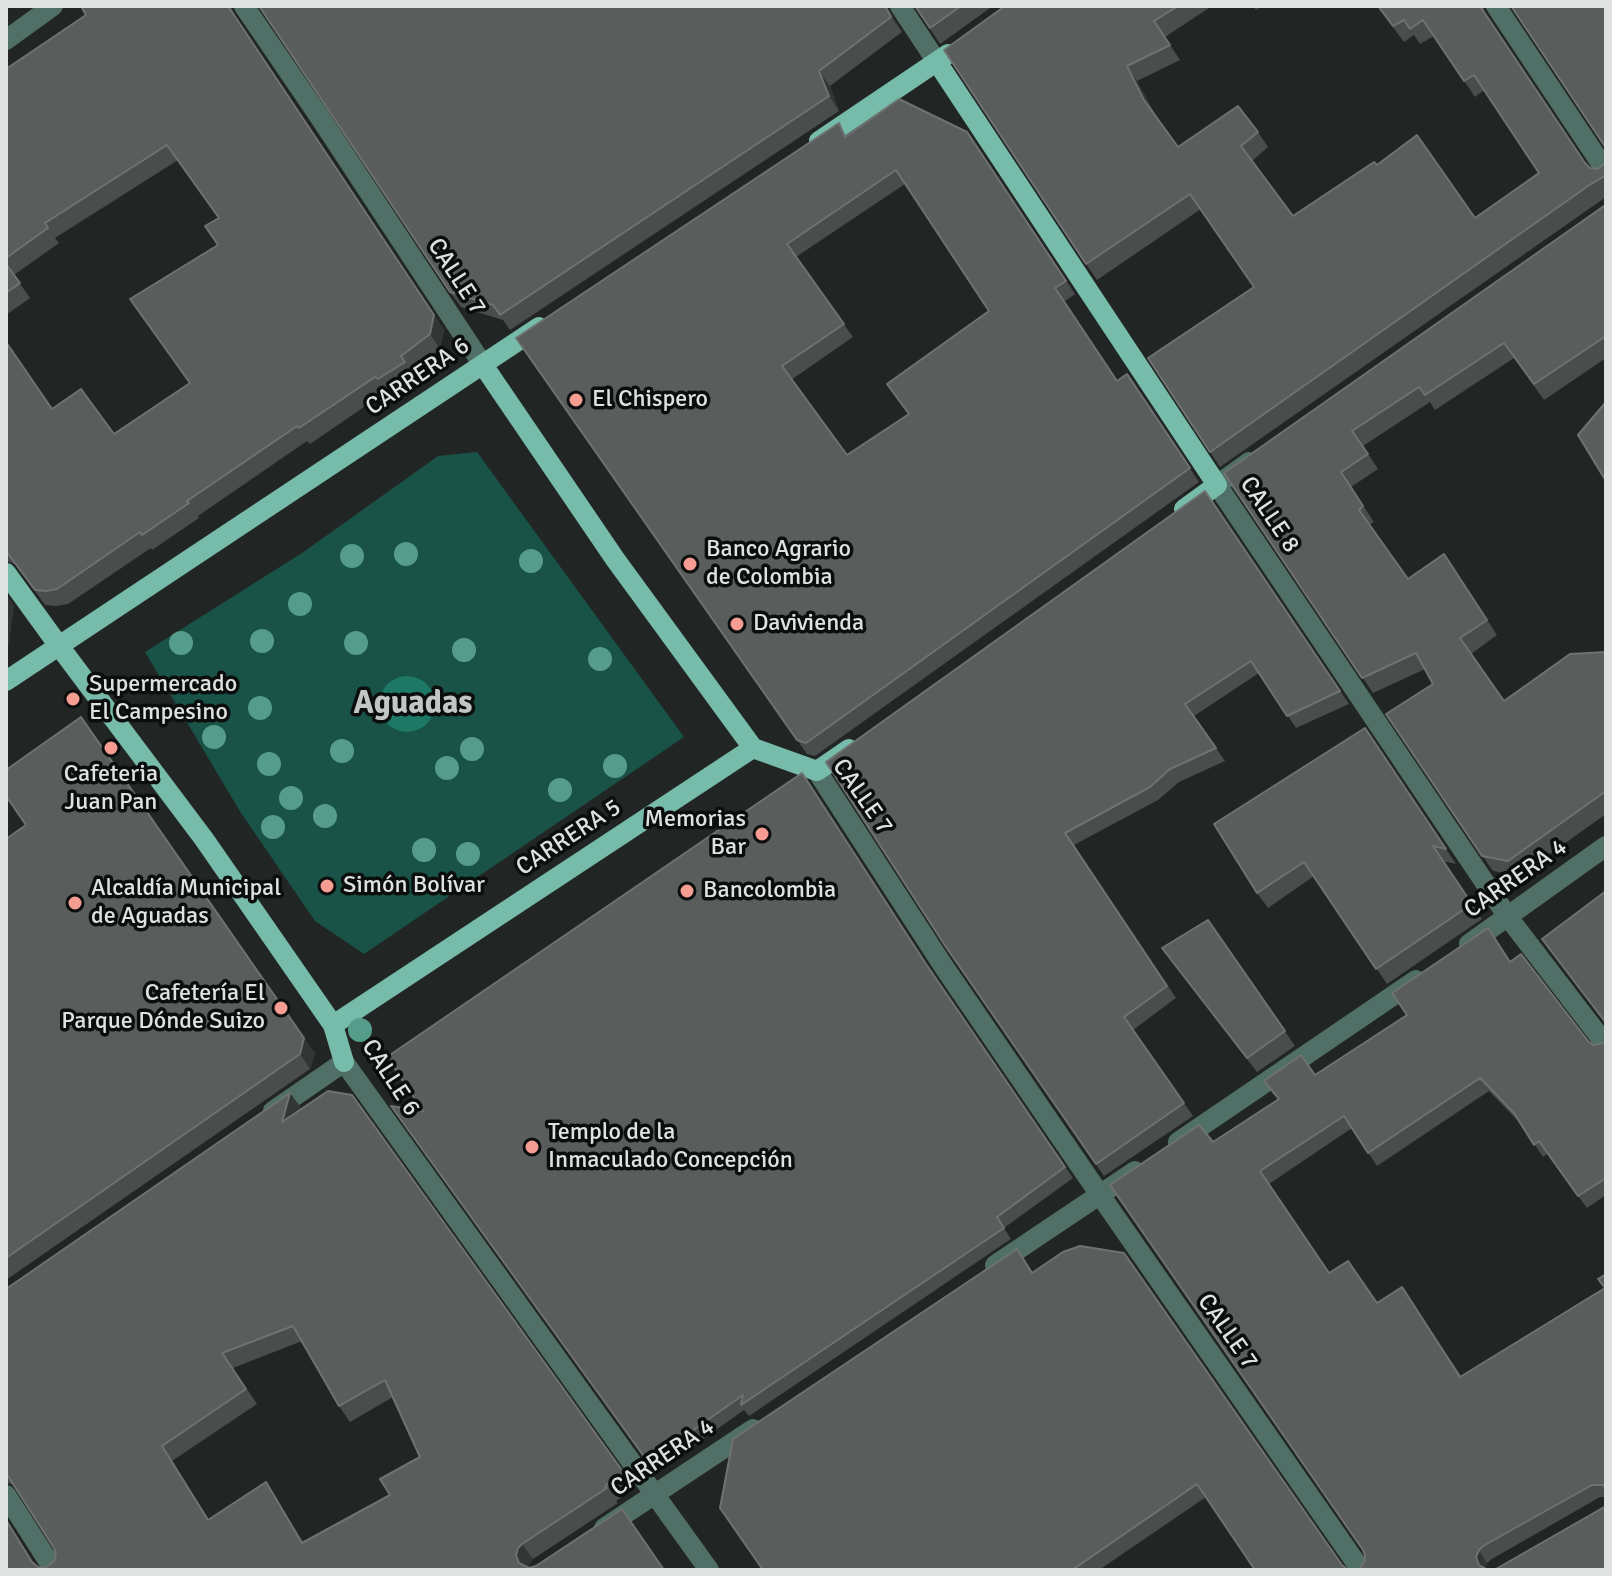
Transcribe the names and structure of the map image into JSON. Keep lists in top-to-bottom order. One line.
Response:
{"streets":{"main road":["CALLE 7","CARRERA 6","CALLE 8","CARRERA 5","CALLE 6"],"street":["CARRERA 4"]},"crossings":[["CALLE 7","CARRERA 6"],["CALLE 7","CARRERA 5"],["CARRERA 6","CALLE 6"],["CALLE 8","CARRERA 4"],["CARRERA 5","CALLE 6"],["CARRERA 4","CALLE 6"]],"districts":["Aguadas"],"places":["El Chispero","Banco Agrario de Colombia","Davivienda","Supermercado El Campesino","Cafeteria Juan Pan","Memorias Bar","Simón Bolívar","Bancolombia","Alcaldía Municipal de Aguadas","Cafetería El Parque Dónde Suizo","Templo de la Inmaculado Concepción"]}
